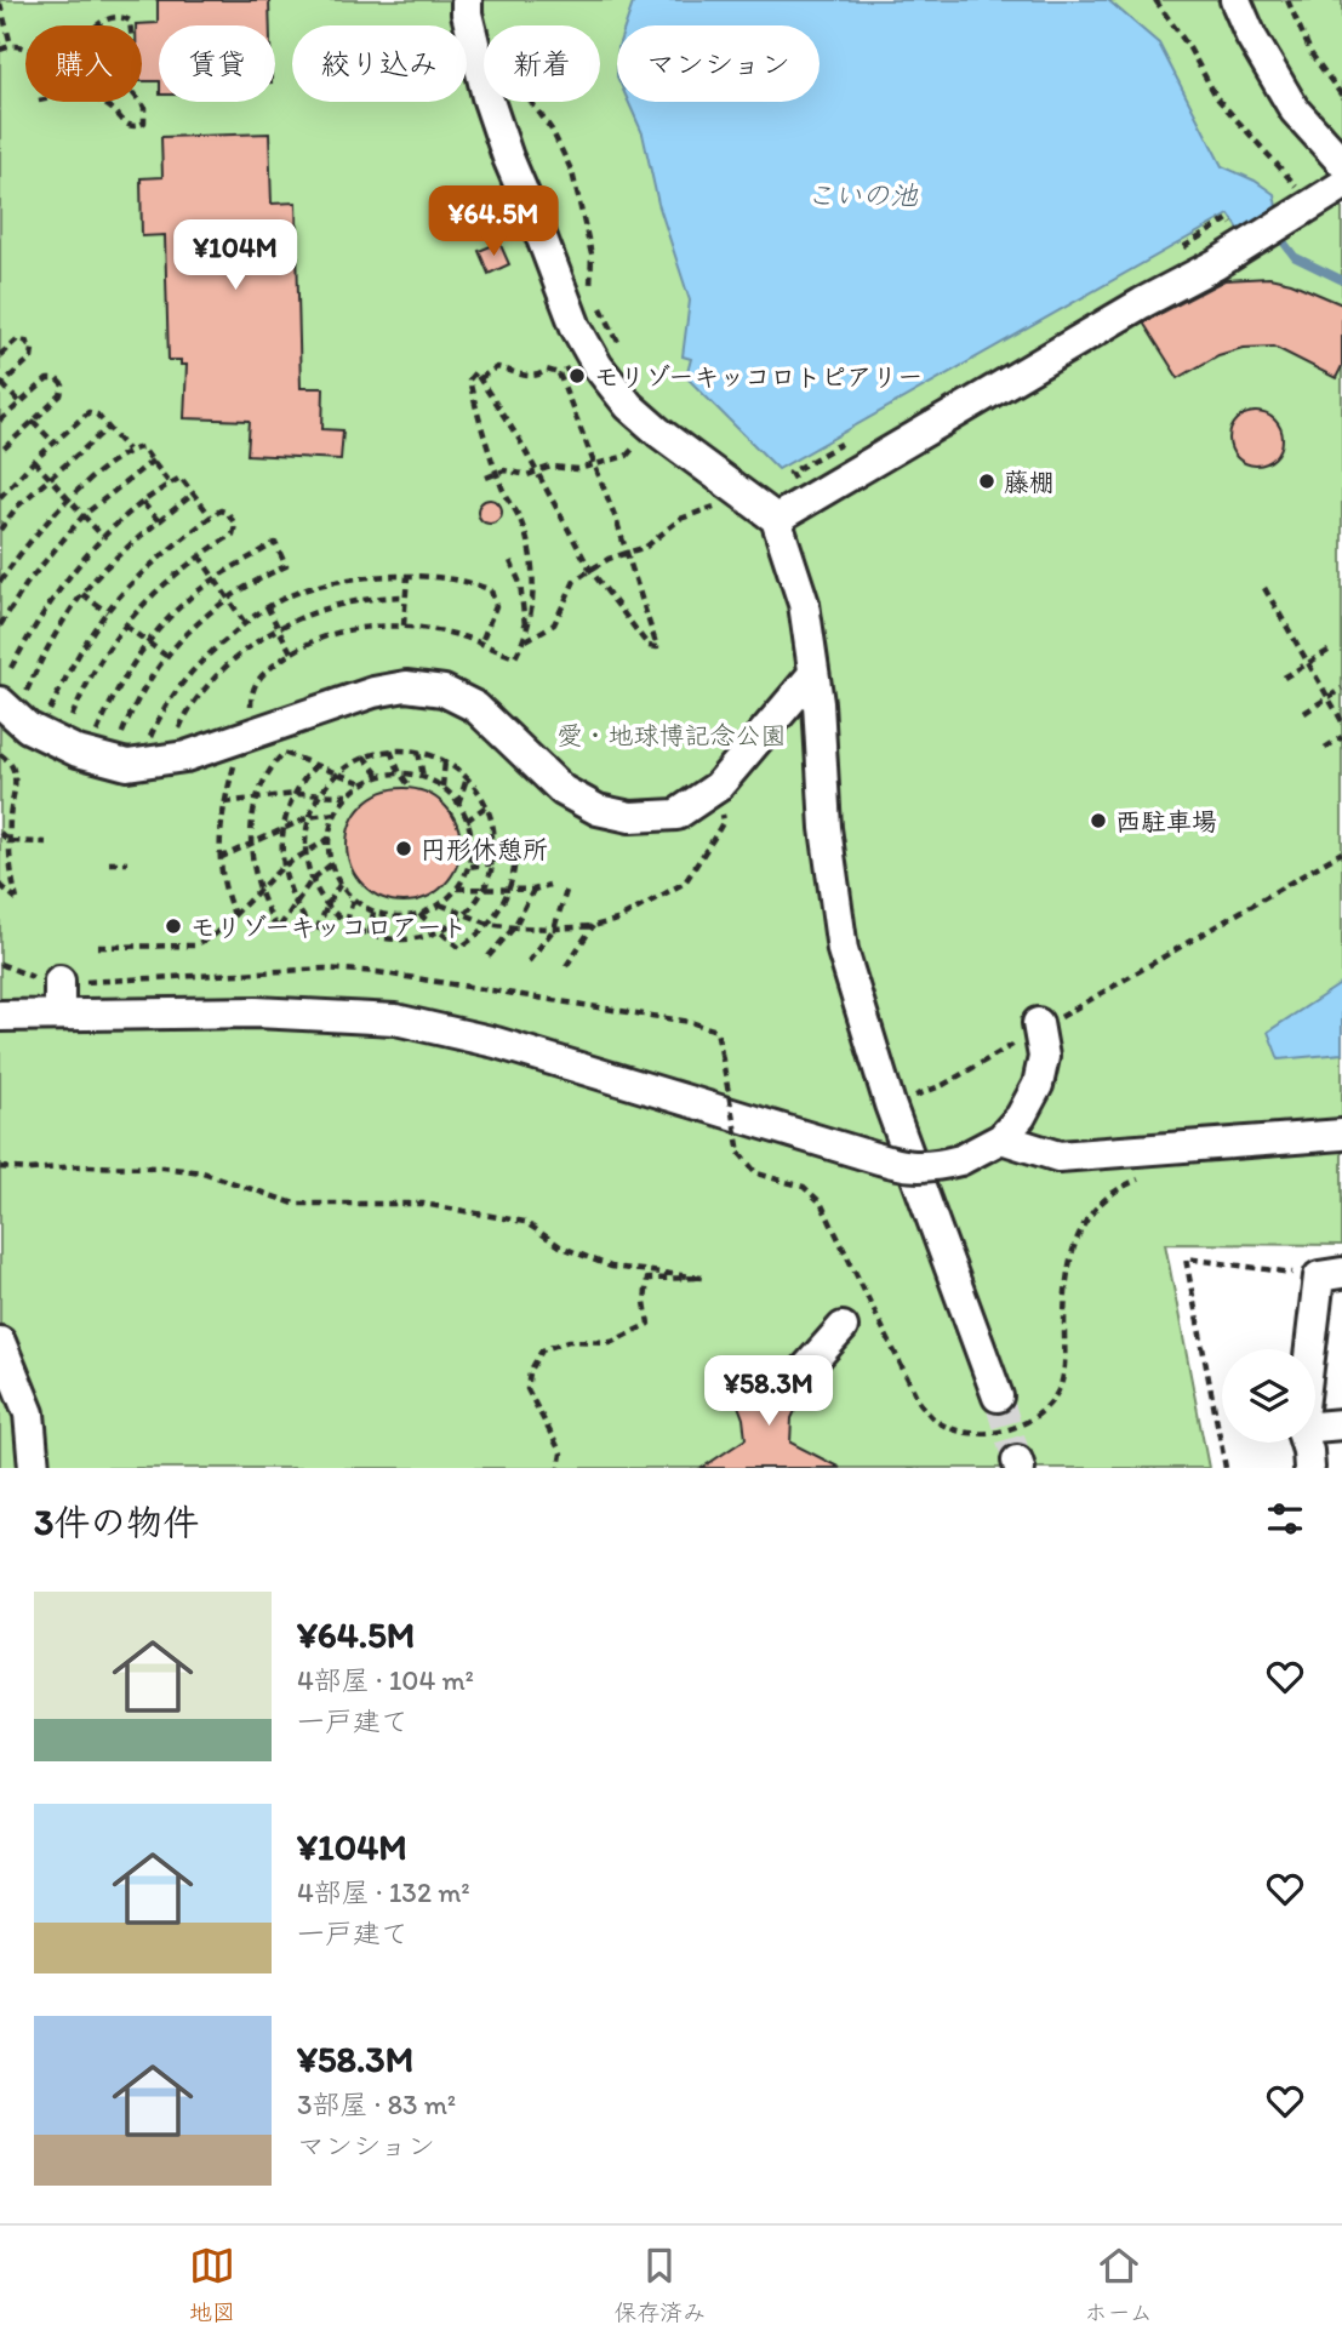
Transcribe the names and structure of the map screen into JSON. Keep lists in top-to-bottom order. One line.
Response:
{"water":["こいの池"],"parks":["愛・地球博記念公園"],"places":["モリゾーキッコロトピアリー","藤棚","西駐車場","円形休憩所","モリゾーキッコロアート"],"page":{"chip":["購入","賃貸","絞り込み","新着","マンション"],"price":["¥64.5M","¥104M","¥58.3M"],"heading":"3件の物件","list":[{"name":"¥64.5M","note":"4部屋 · 104 m² · 一戸建て"},{"name":"¥104M","note":"4部屋 · 132 m² · 一戸建て"},{"name":"¥58.3M","note":"3部屋 · 83 m² · マンション"}],"tabs":["地図","保存済み","ホーム"]}}
